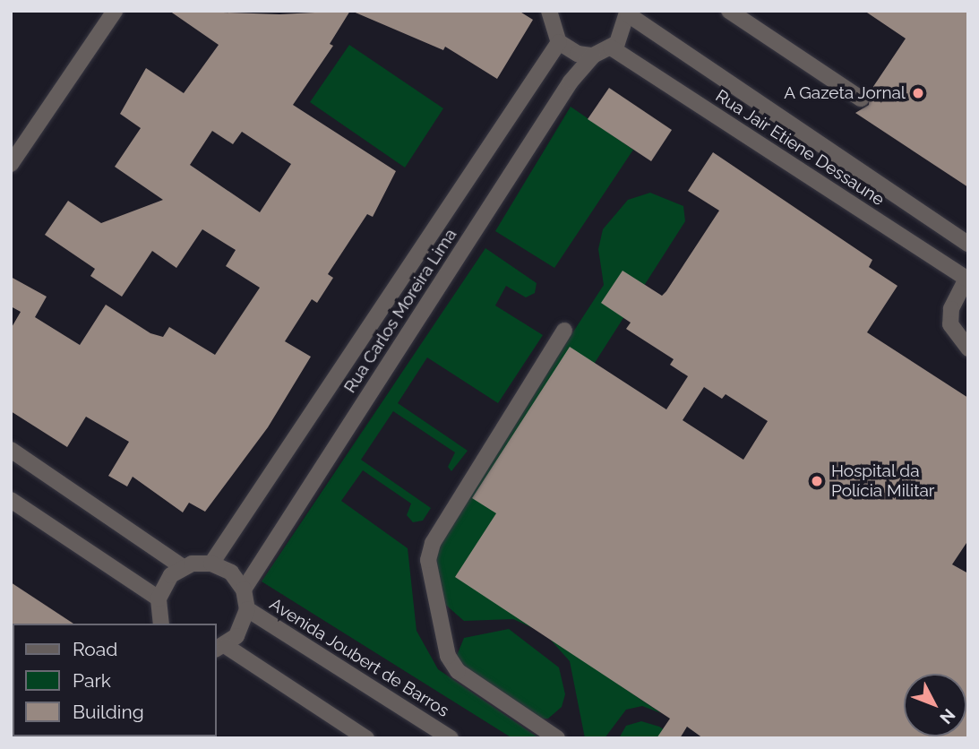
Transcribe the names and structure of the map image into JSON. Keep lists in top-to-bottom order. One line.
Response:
{"streets":{"street":["Rua Jair Etiene Dessaune","Rua Carlos Moreira Lima","Avenida Joubert de Barros"]},"places":["A Gazeta Jornal","Hospital da Polícia Militar"],"legend":["Road","Park","Building"],"north":"bottom right"}
